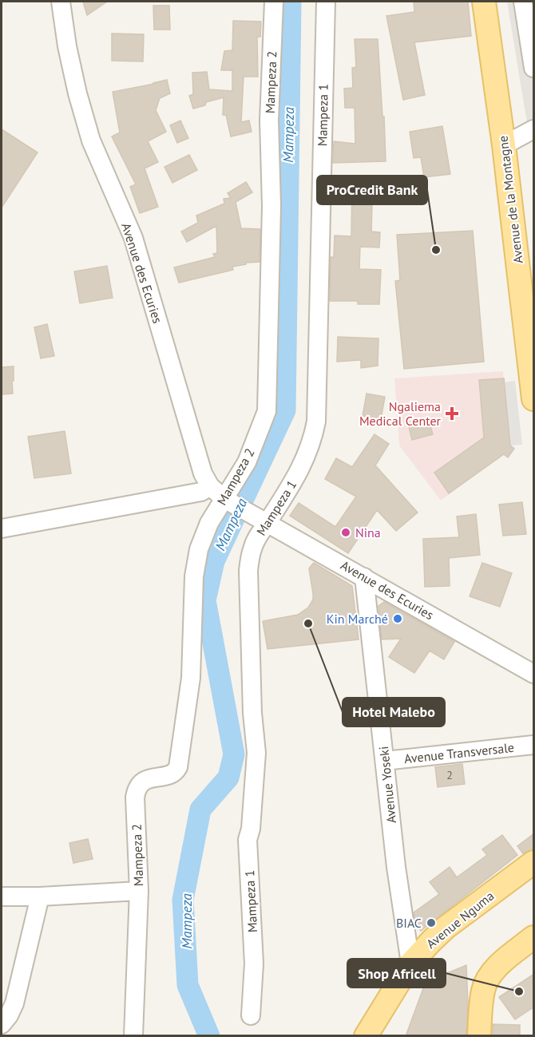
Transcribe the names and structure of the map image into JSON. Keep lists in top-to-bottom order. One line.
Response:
{"streets":{"main road":["Avenue de la Montagne","Avenue Nguma"],"street":["Mampeza 2","Mampeza 1","Avenue des Ecuries","Avenue Transversale","Avenue Yoseki"]},"crossings":[["Mampeza 2","Avenue des Ecuries"],["Mampeza 1","Avenue des Ecuries"],["Avenue des Ecuries","Avenue Yoseki"],["Avenue Transversale","Avenue Yoseki"],["Avenue Yoseki","Avenue Nguma"]],"water":["Mampeza"],"places":{"other":["ProCredit Bank","Nina","Kin Marché","Hotel Malebo","BIAC","Shop Africell"],"health":["Ngaliema Medical Center"]},"house_numbers":["2"]}
